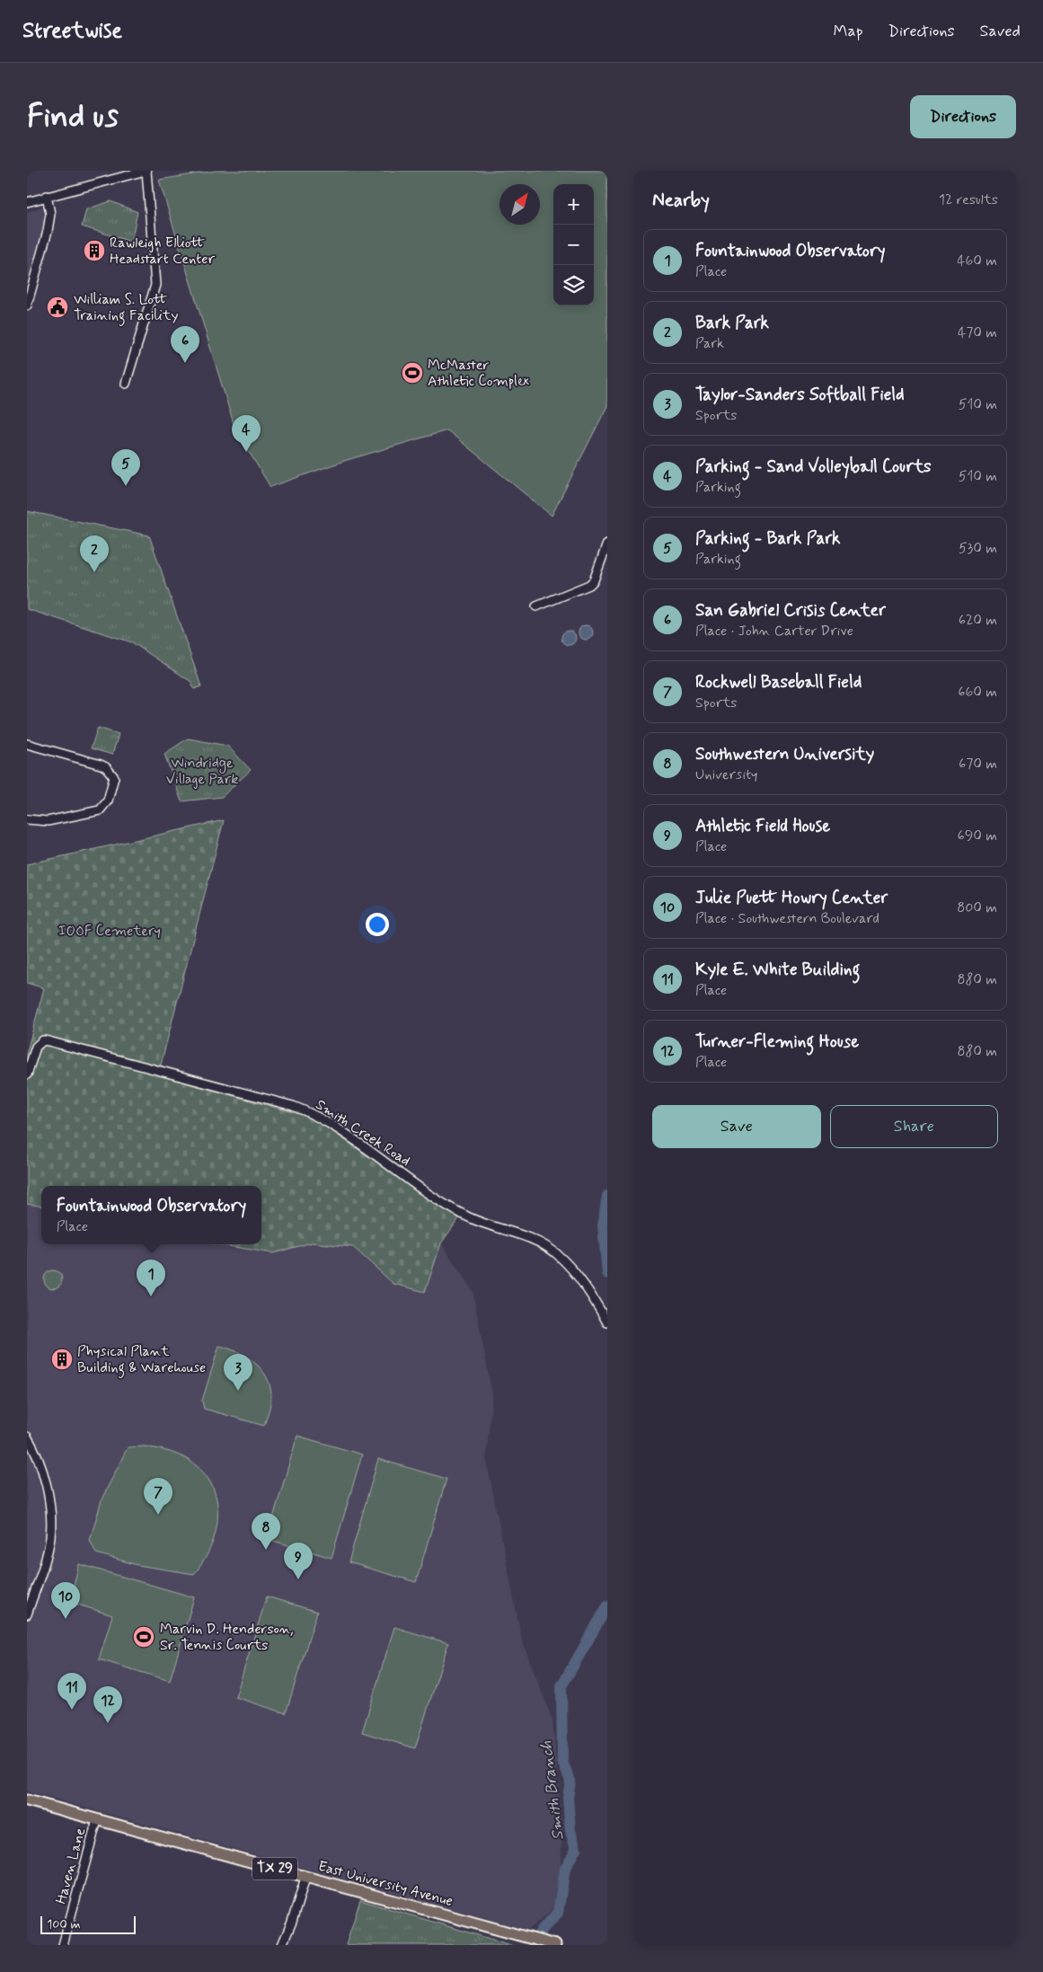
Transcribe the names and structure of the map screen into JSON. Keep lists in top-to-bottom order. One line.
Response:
{"streets":{"main road":["TX 29","East University Avenue"],"street":["Smith Creek Road","Haven Lane"]},"crossings":[["Haven Lane","East University Avenue"]],"water":["Smith Branch"],"parks":["Windridge Village Park","IOOF Cemetery"],"places":{"building":["Rawleigh Elliott Headstart Center","Physical Plant Building & Warehouse"],"public building":["William S. Lott Training Facility"],"sports":["McMaster Athletic Complex","Marvin D. Henderson, Sr. Tennis Courts"]},"scale_bar":"100 m","north":"top right","page":{"header":"Streetwise","nav":["Map","Directions","Saved"],"buttons":["Directions",["Save","Share"]],"title":"Find us","heading":["Nearby","12 results"],"map_buttons":["+","−"],"list":[{"mark":"1","name":"Fountainwood Observatory","note":"Place","value":"460 m"},{"mark":"2","name":"Bark Park","note":"Park","value":"470 m"},{"mark":"3","name":"Taylor-Sanders Softball Field","note":"Sports","value":"510 m"},{"mark":"4","name":"Parking - Sand Volleyball Courts","note":"Parking","value":"510 m"},{"mark":"5","name":"Parking - Bark Park","note":"Parking","value":"530 m"},{"mark":"6","name":"San Gabriel Crisis Center","note":"Place · John Carter Drive","value":"620 m"},{"mark":"7","name":"Rockwell Baseball Field","note":"Sports","value":"660 m"},{"mark":"8","name":"Southwestern University","note":"University","value":"670 m"},{"mark":"9","name":"Athletic Field House","note":"Place","value":"690 m"},{"mark":"10","name":"Julie Puett Howry Center","note":"Place · Southwestern Boulevard","value":"800 m"},{"mark":"11","name":"Kyle E. White Building","note":"Place","value":"880 m"},{"mark":"12","name":"Turner-Fleming House","note":"Place","value":"880 m"}],"pins":["6","4","5","2","1","3","7","8","9","10","11","12"],"popup":["Fountainwood Observatory","Place"],"scale":"100 m"}}
